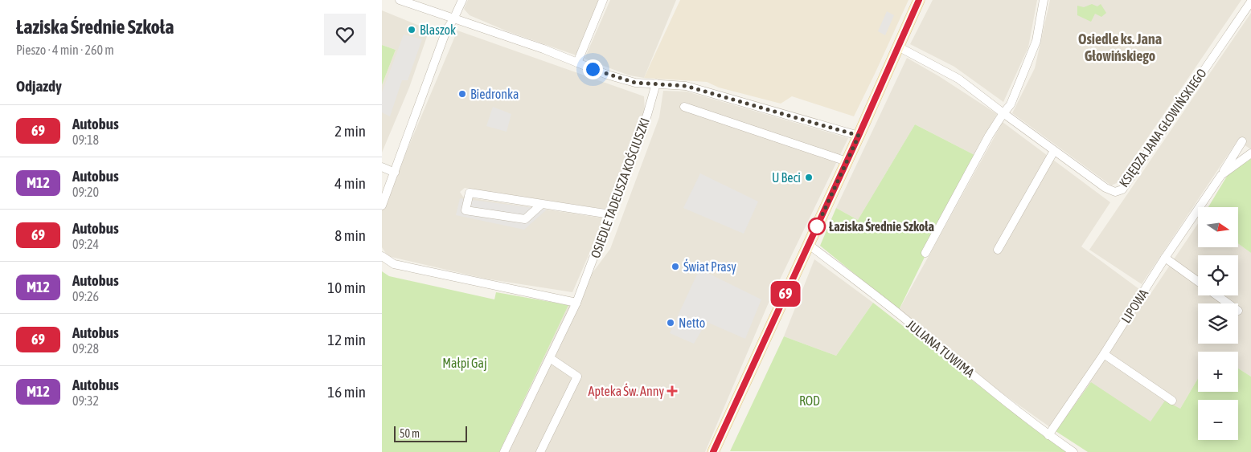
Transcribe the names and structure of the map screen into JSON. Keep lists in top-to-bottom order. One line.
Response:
{"streets":{"street":["KSIĘDZA JANA GŁOWIŃSKIEGO","OSIEDLE TADEUSZA KOŚCIUSZKI","LIPOWA","JULIANA TUWIMA"]},"crossings":[["LIPOWA","JULIANA TUWIMA"]],"districts":["Osiedle ks. Jana Głowińskiego"],"parks":["Małpi Gaj","ROD"],"places":{"other":["Blaszok","Biedronka","U Beci","Łaziska Średnie Szkoła","Świat Prasy","Netto"],"health":["Apteka Św. Anny"]},"lines":["bus line 69"],"scale_bar":"50 m","north":"right","page":{"heading":[["Łaziska Średnie Szkoła","Pieszo · 4 min · 260 m"],"Odjazdy"],"on_map":"69","list":[{"mark":"69","name":"Autobus","note":"09:18","value":"2 min"},{"mark":"M12","name":"Autobus","note":"09:20","value":"4 min"},{"mark":"69","name":"Autobus","note":"09:24","value":"8 min"},{"mark":"M12","name":"Autobus","note":"09:26","value":"10 min"},{"mark":"69","name":"Autobus","note":"09:28","value":"12 min"},{"mark":"M12","name":"Autobus","note":"09:32","value":"16 min"}],"map_buttons":["+","−"],"scale":"50 m"}}
